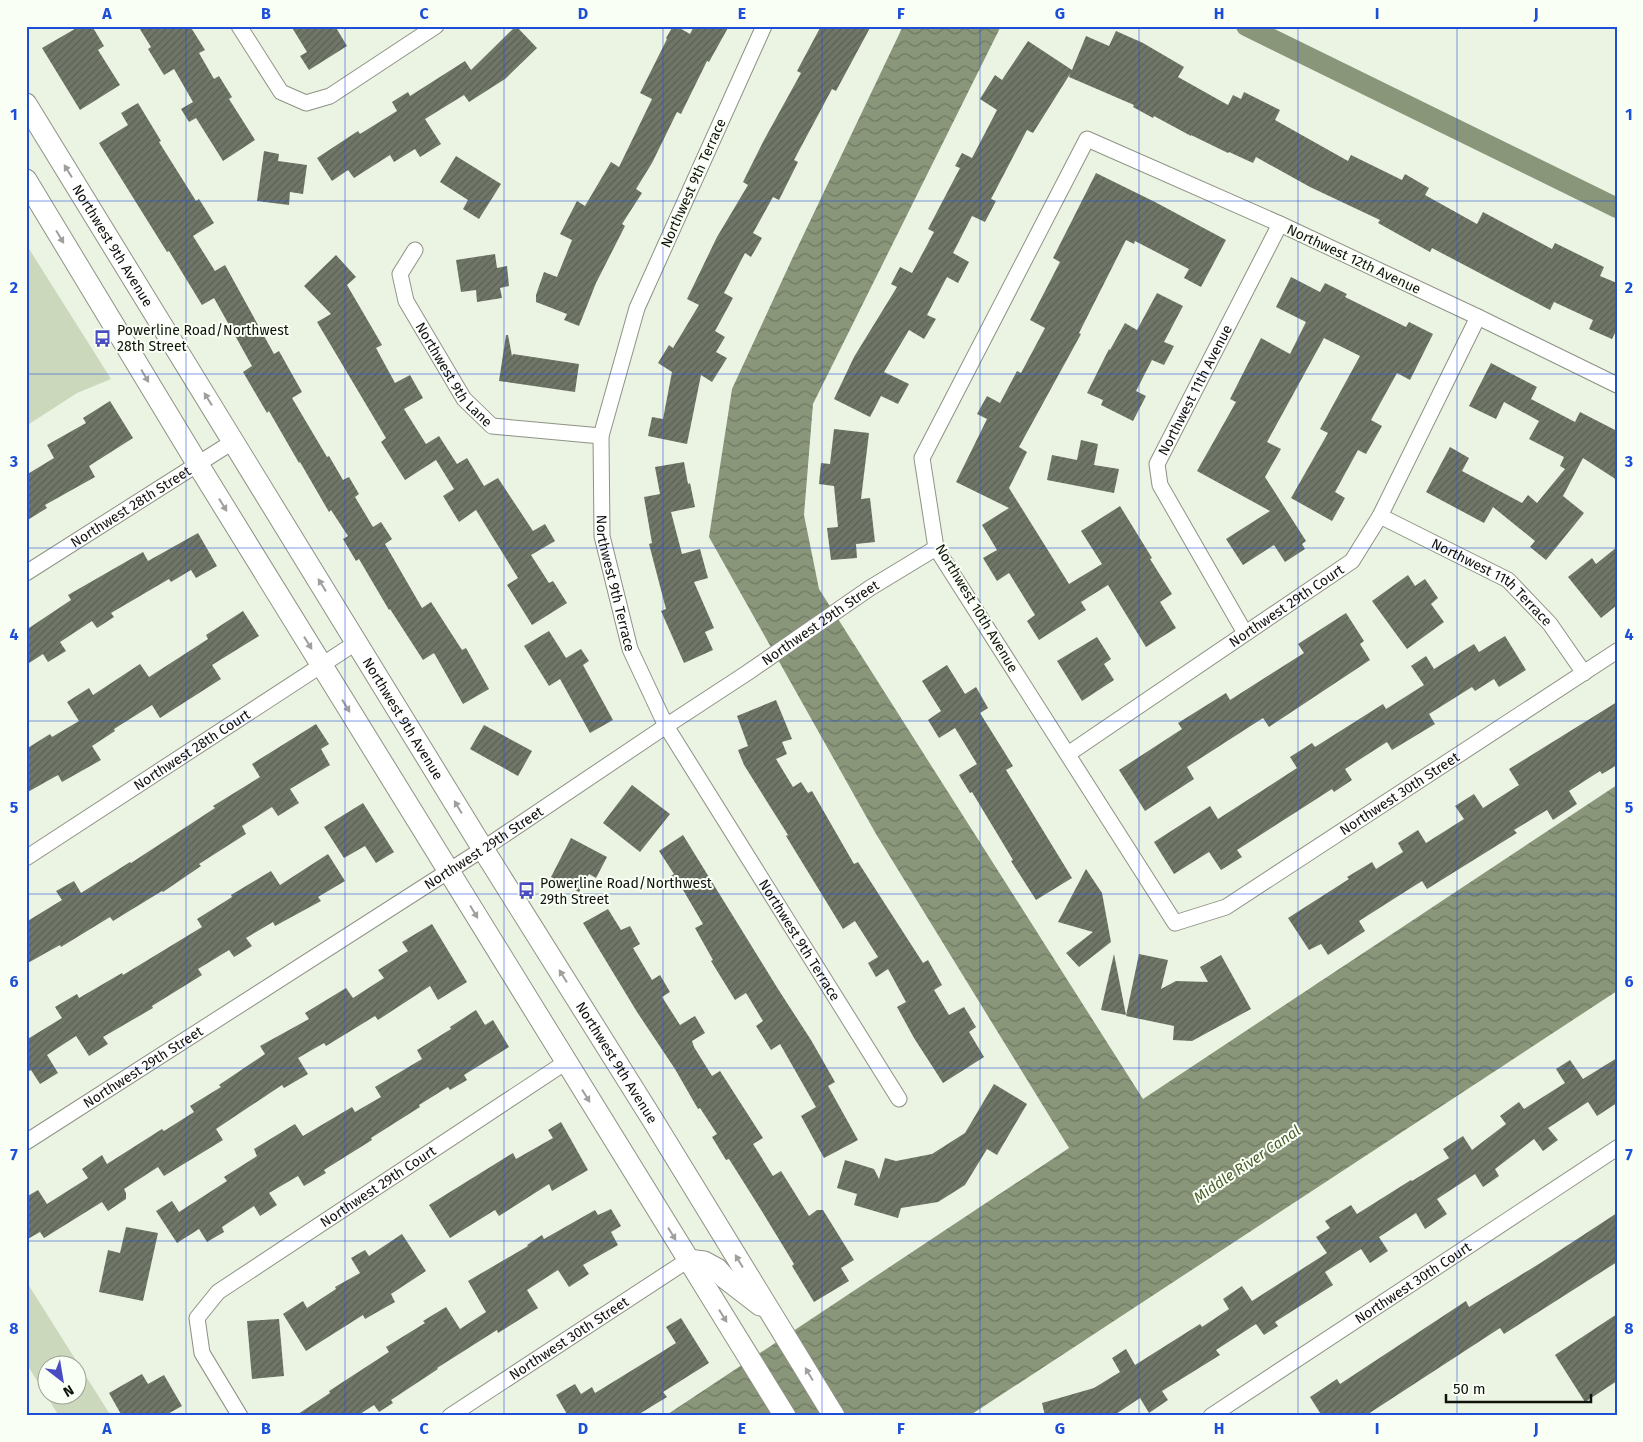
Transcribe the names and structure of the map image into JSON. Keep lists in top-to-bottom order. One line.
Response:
{"streets":{"main road":["Northwest 9th Avenue"],"street":["Northwest 9th Terrace","Northwest 12th Avenue","Northwest 9th Lane","Northwest 11th Avenue","Northwest 28th Street","Northwest 11th Terrace","Northwest 29th Court","Northwest 10th Avenue","Northwest 29th Street","Northwest 28th Court","Northwest 30th Street","Northwest 30th Court"]},"crossings":[["Northwest 9th Terrace","Northwest 9th Lane"],["Northwest 9th Terrace","Northwest 29th Street"],["Northwest 9th Avenue","Northwest 28th Street"],["Northwest 9th Avenue","Northwest 29th Street"],["Northwest 9th Avenue","Northwest 28th Court"],["Northwest 12th Avenue","Northwest 11th Avenue"],["Northwest 12th Avenue","Northwest 29th Court"],["Northwest 12th Avenue","Northwest 10th Avenue"],["Northwest 11th Avenue","Northwest 29th Court"],["Northwest 11th Terrace","Northwest 29th Court"],["Northwest 11th Terrace","Northwest 30th Street"],["Northwest 29th Court","Northwest 10th Avenue"],["Northwest 10th Avenue","Northwest 29th Street"],["Northwest 10th Avenue","Northwest 30th Street"]],"water":["Middle River Canal"],"places":{"bus stop":["Powerline Road/Northwest 28th Street","Powerline Road/Northwest 29th Street"]},"scale_bar":"50 m","north":"bottom right","grid":{"columns":["A","B","C","D","E","F","G","H","I","J"],"rows":["1","2","3","4","5","6","7","8"]}}
